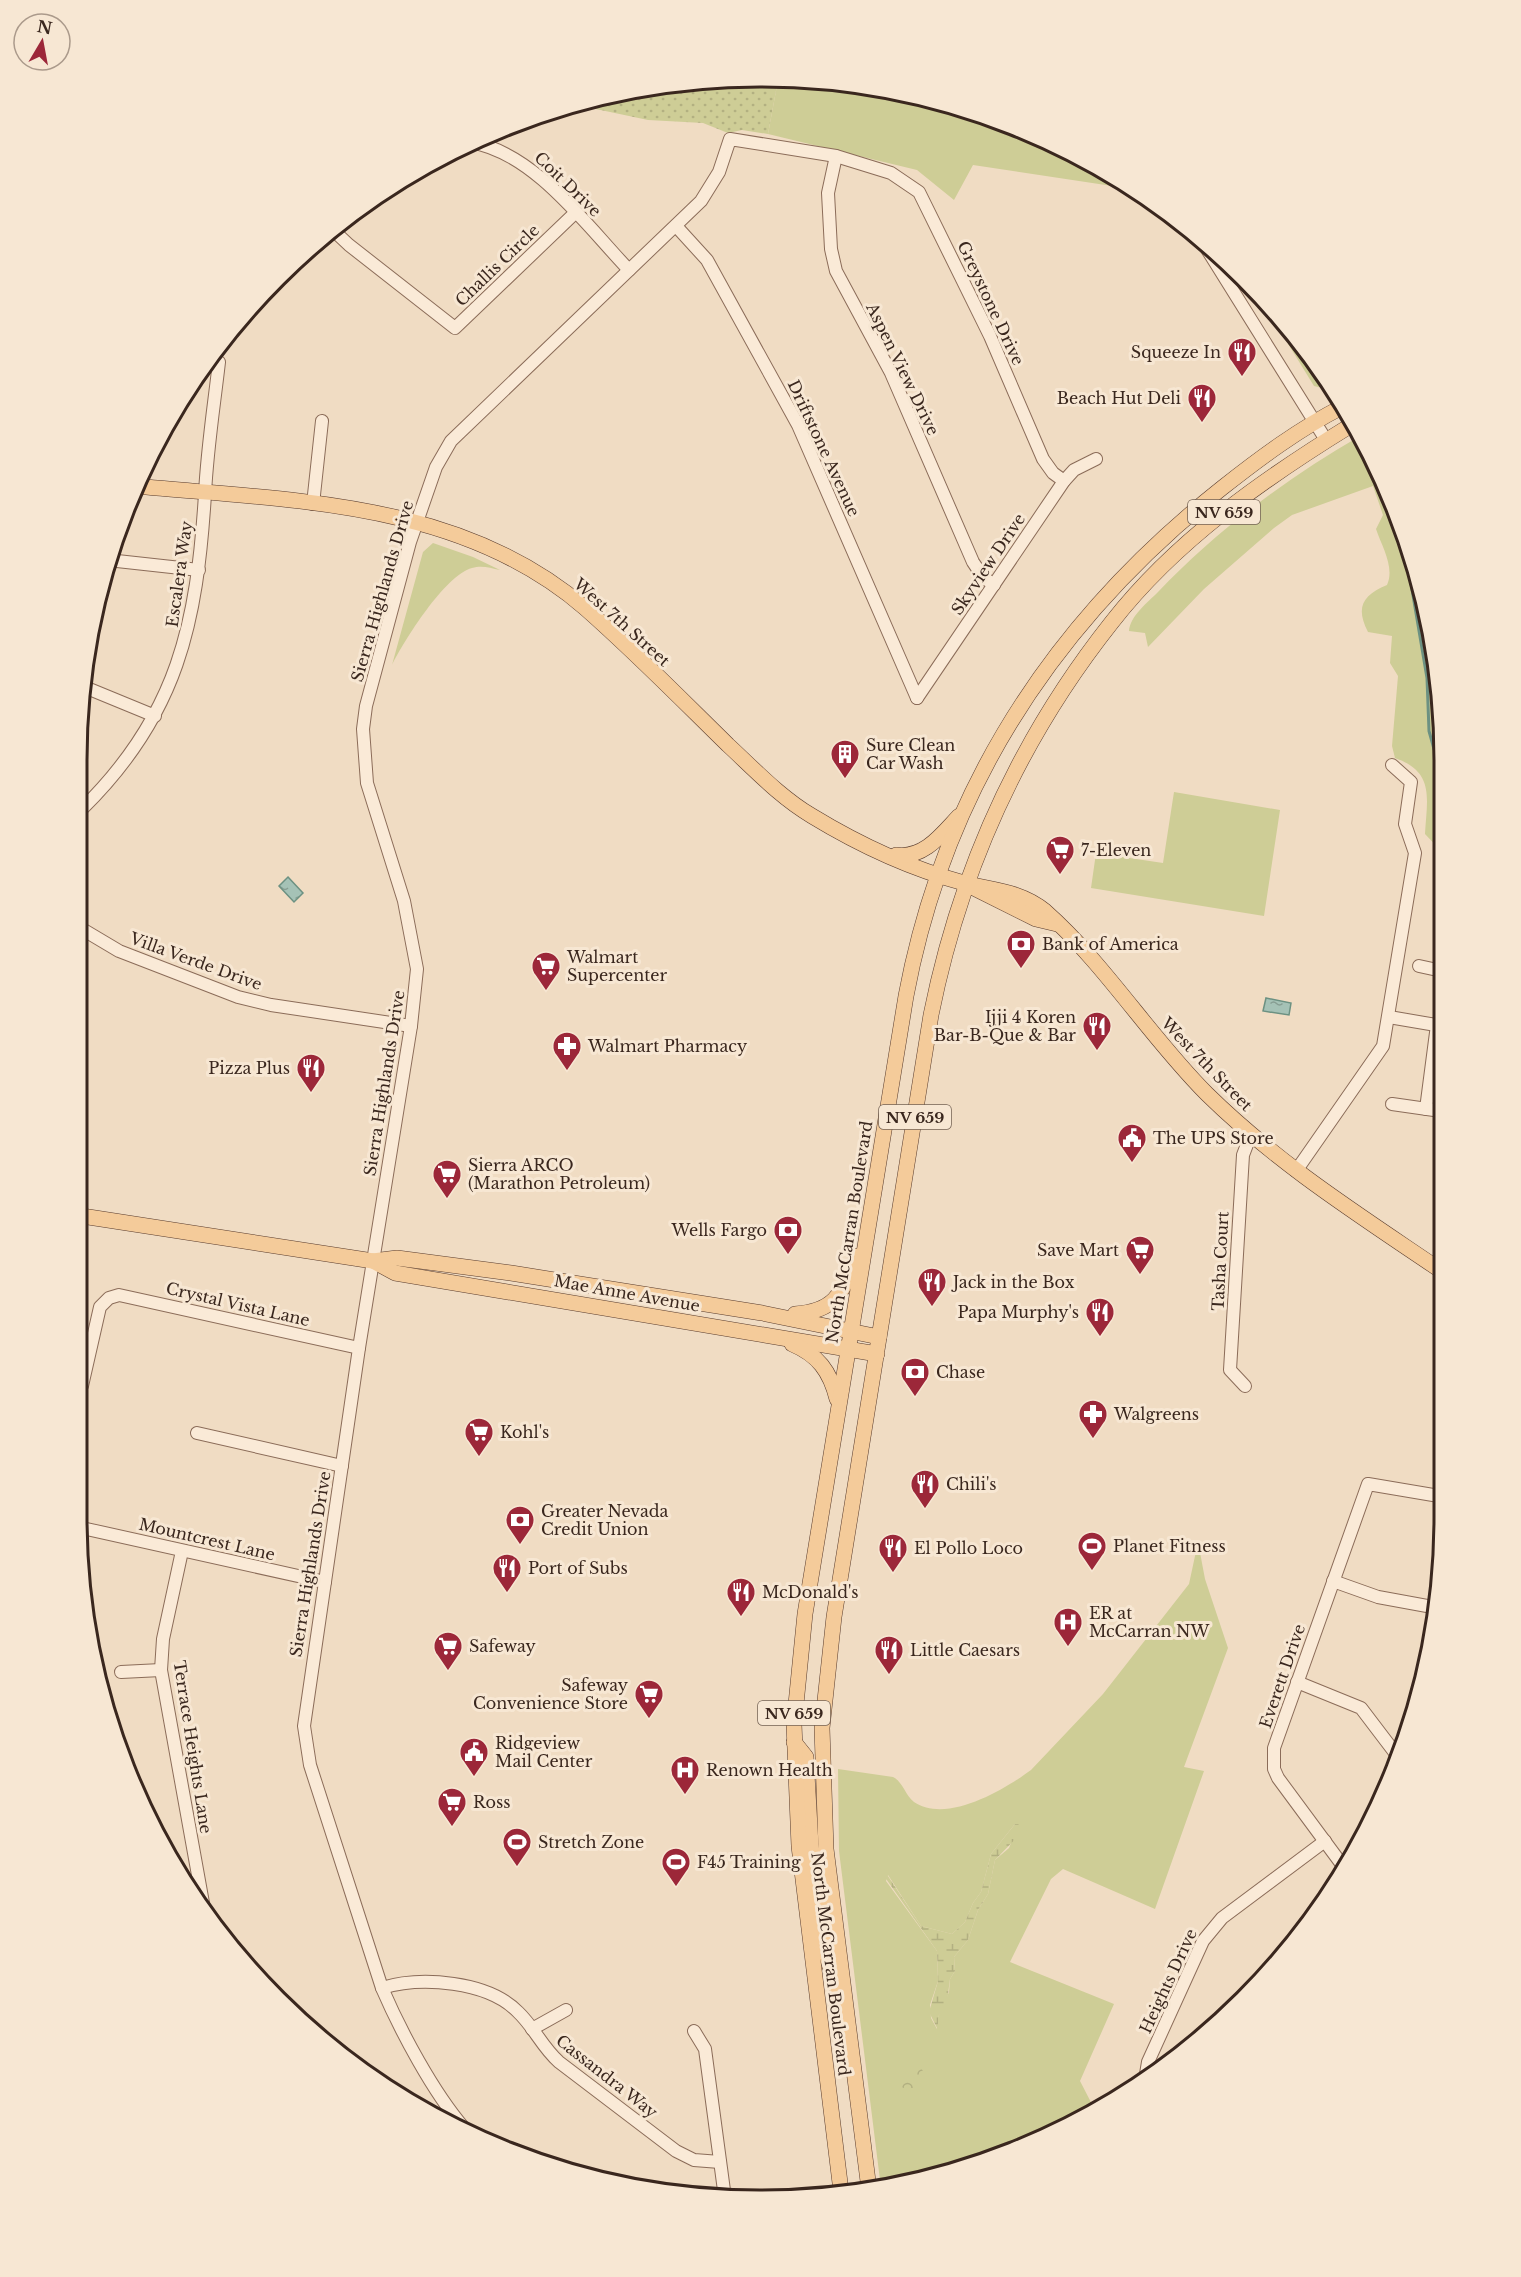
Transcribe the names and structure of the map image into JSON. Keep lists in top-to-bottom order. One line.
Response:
{"streets":{"main road":["NV 659","West 7th Street","North McCarran Boulevard","Mae Anne Avenue"],"street":["Coit Drive","Challis Circle","Greystone Drive","Aspen View Drive","Driftstone Avenue","Skyview Drive","Escalera Way","Sierra Highlands Drive","Villa Verde Drive","Tasha Court","Crystal Vista Lane","Mountcrest Lane","Everett Drive","Terrace Heights Lane","Heights Drive","Cassandra Way"]},"crossings":[["Coit Drive","Challis Circle"],["Coit Drive","Sierra Highlands Drive"],["Greystone Drive","Aspen View Drive"],["Greystone Drive","Skyview Drive"],["Greystone Drive","Sierra Highlands Drive"],["Aspen View Drive","Skyview Drive"],["Driftstone Avenue","Skyview Drive"],["Driftstone Avenue","Sierra Highlands Drive"],["Escalera Way","West 7th Street"],["Sierra Highlands Drive","West 7th Street"],["Sierra Highlands Drive","Villa Verde Drive"],["Sierra Highlands Drive","Mae Anne Avenue"],["Sierra Highlands Drive","Crystal Vista Lane"],["Sierra Highlands Drive","Mountcrest Lane"],["Sierra Highlands Drive","Cassandra Way"],["West 7th Street","North McCarran Boulevard"],["West 7th Street","Tasha Court"],["North McCarran Boulevard","Mae Anne Avenue"],["Mountcrest Lane","Terrace Heights Lane"],["Everett Drive","Heights Drive"]],"places":{"restaurant":["Squeeze In","Beach Hut Deli","Ijji 4 Koren Bar-B-Que & Bar","Pizza Plus","Jack in the Box","Papa Murphy's","Chili's","El Pollo Loco","Port of Subs","McDonald's","Little Caesars"],"building":["Sure Clean Car Wash"],"supermarket":["7-Eleven","Walmart Supercenter","Sierra ARCO (Marathon Petroleum)","Save Mart","Kohl's","Safeway","Safeway Convenience Store","Ross"],"bank":["Bank of America","Wells Fargo","Chase","Greater Nevada Credit Union"],"pharmacy":["Walmart Pharmacy","Walgreens"],"public building":["The UPS Store","Ridgeview Mail Center"],"sports":["Planet Fitness","Stretch Zone","F45 Training"],"hospital":["ER at McCarran NW","Renown Health"]},"north":"top"}
